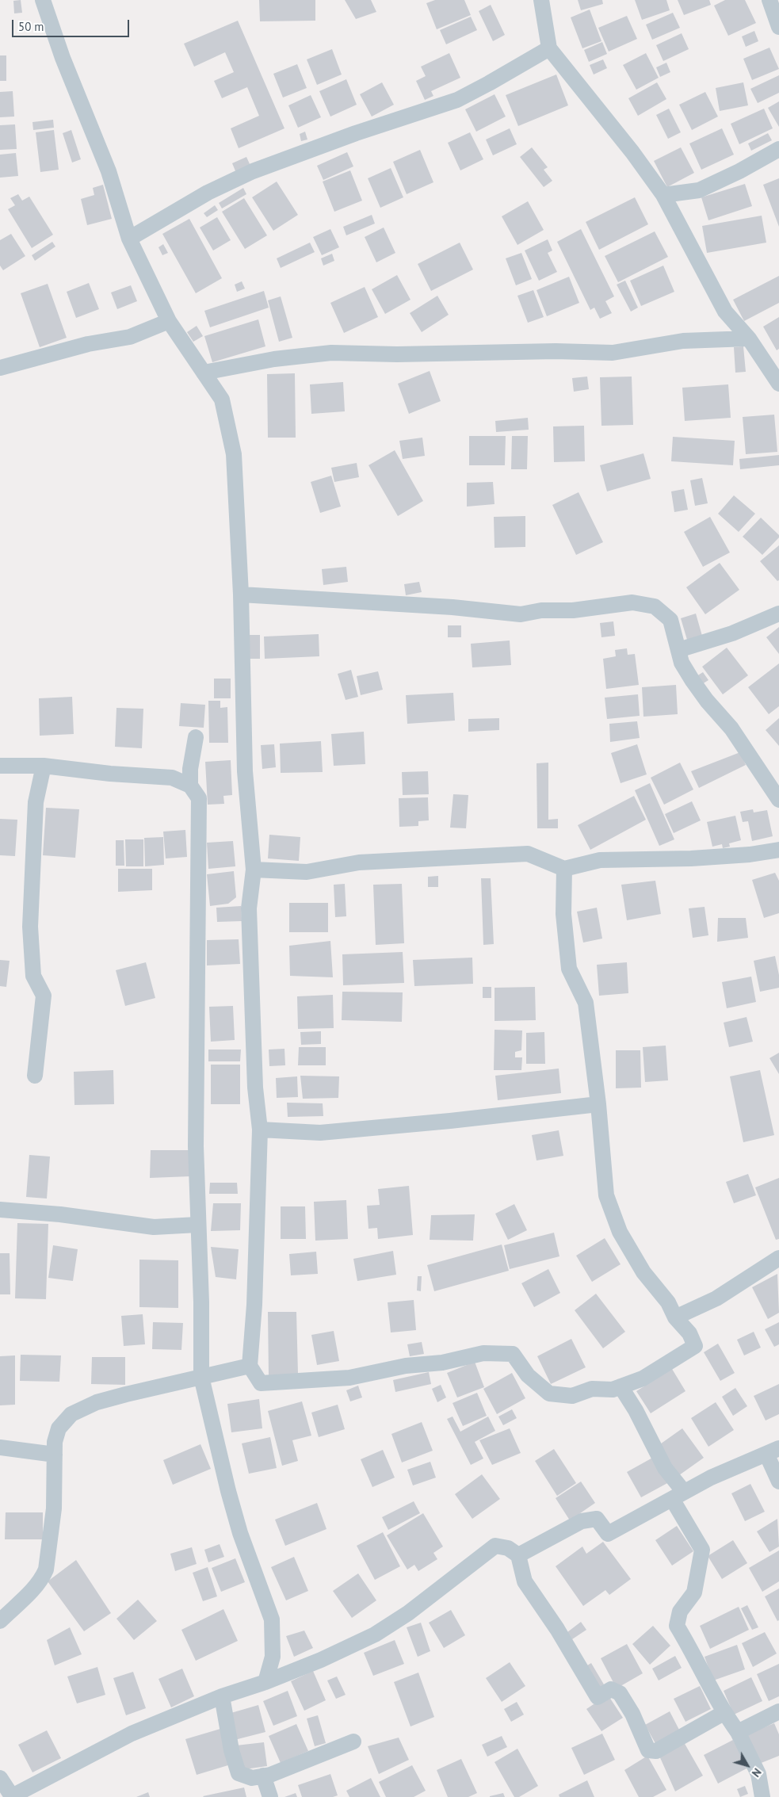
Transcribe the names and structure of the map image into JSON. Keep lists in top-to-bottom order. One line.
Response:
{"scale_bar":"50 m","north":"bottom right"}
